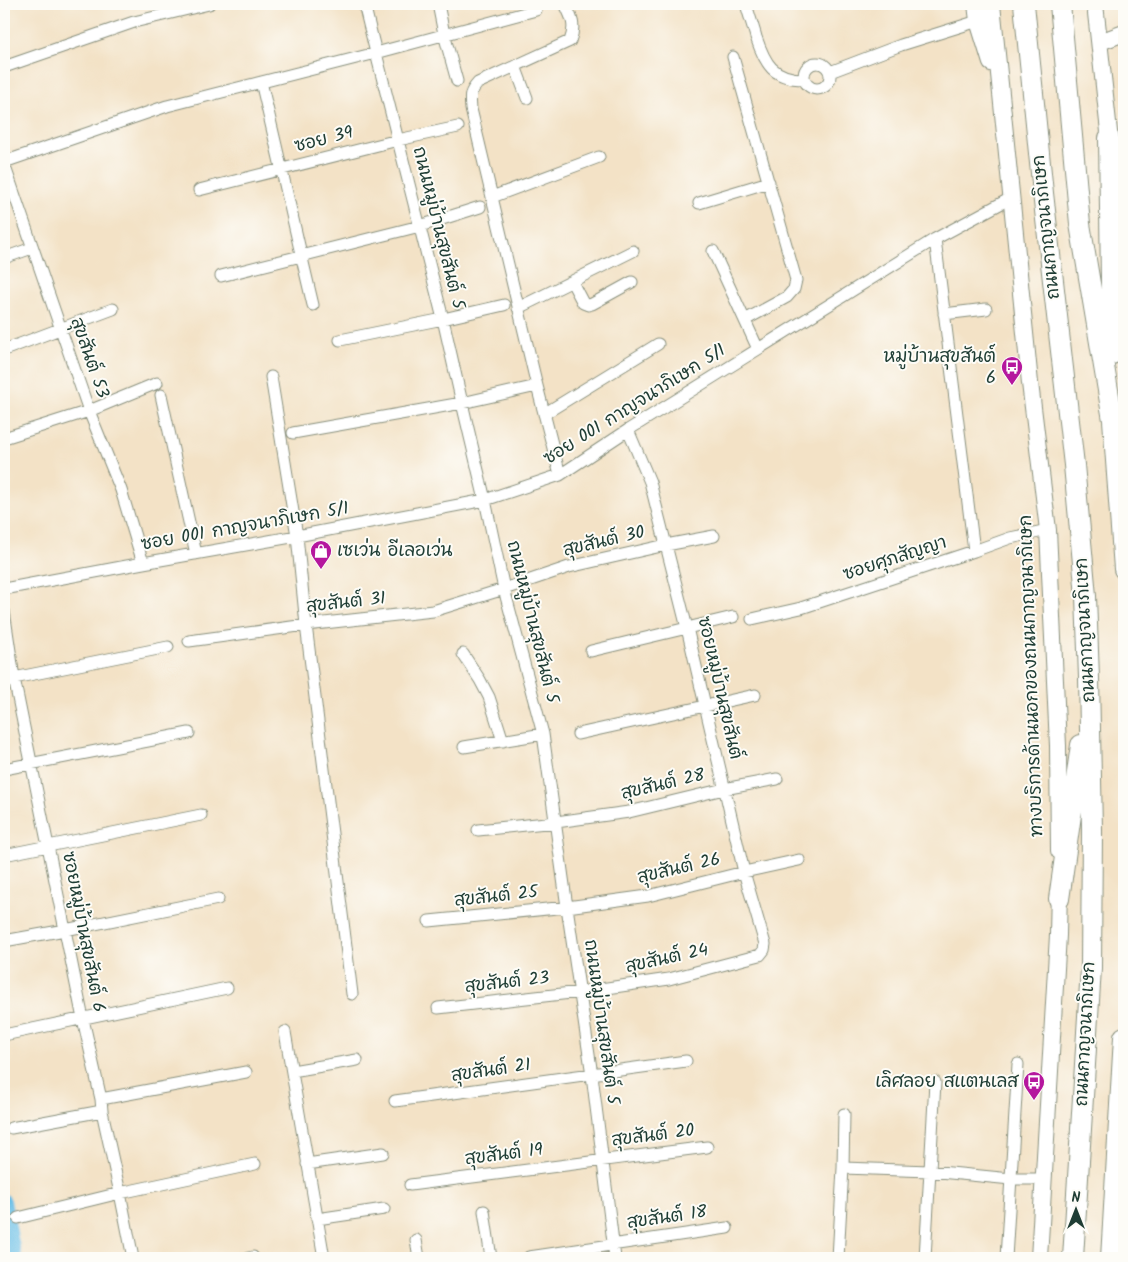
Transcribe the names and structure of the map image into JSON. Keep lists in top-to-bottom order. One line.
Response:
{"streets":{"highway":["ถนนกาญจนาภิเษก"],"main road":["ทางบริการด้านนอกของถนนกาญจนาภิเษก"],"street":["ซอย 39","ถนนหมู่บ้านสุขสันต์ 5","สุขสันต์ 53","ซอย 001 กาญจนาภิเษก 5/1","สุขสันต์ 30","ซอยศุภสัญญา","สุขสันต์ 31","ซอยหมู่บ้านสุขสันต์","สุขสันต์ 28","สุขสันต์ 26","สุขสันต์ 25","ซอยหมู่บ้านสุขสันต์ 6","สุขสันต์ 24","สุขสันต์ 23","สุขสันต์ 21","สุขสันต์ 20","สุขสันต์ 19","สุขสันต์ 18"]},"crossings":[["ซอย 39","ถนนหมู่บ้านสุขสันต์ 5"],["ถนนหมู่บ้านสุขสันต์ 5","ซอย 001 กาญจนาภิเษก 5/1"],["ถนนหมู่บ้านสุขสันต์ 5","สุขสันต์ 30"],["ถนนหมู่บ้านสุขสันต์ 5","สุขสันต์ 31"],["ถนนหมู่บ้านสุขสันต์ 5","สุขสันต์ 28"],["ถนนหมู่บ้านสุขสันต์ 5","สุขสันต์ 26"],["ถนนหมู่บ้านสุขสันต์ 5","สุขสันต์ 25"],["ถนนหมู่บ้านสุขสันต์ 5","สุขสันต์ 24"],["ถนนหมู่บ้านสุขสันต์ 5","สุขสันต์ 23"],["ถนนหมู่บ้านสุขสันต์ 5","สุขสันต์ 21"],["ถนนหมู่บ้านสุขสันต์ 5","สุขสันต์ 20"],["ถนนหมู่บ้านสุขสันต์ 5","สุขสันต์ 19"],["ถนนหมู่บ้านสุขสันต์ 5","สุขสันต์ 18"],["สุขสันต์ 53","ซอย 001 กาญจนาภิเษก 5/1"],["ซอย 001 กาญจนาภิเษก 5/1","ทางบริการด้านนอกของถนนกาญจนาภิเษก"],["ซอย 001 กาญจนาภิเษก 5/1","ซอยหมู่บ้านสุขสันต์"],["สุขสันต์ 30","สุขสันต์ 31"],["สุขสันต์ 30","ซอยหมู่บ้านสุขสันต์"],["ซอยศุภสัญญา","ทางบริการด้านนอกของถนนกาญจนาภิเษก"],["ซอยหมู่บ้านสุขสันต์","สุขสันต์ 28"],["ซอยหมู่บ้านสุขสันต์","สุขสันต์ 26"],["ซอยหมู่บ้านสุขสันต์","สุขสันต์ 24"],["สุขสันต์ 26","สุขสันต์ 25"],["สุขสันต์ 24","สุขสันต์ 23"],["สุขสันต์ 20","สุขสันต์ 19"]],"places":{"bus stop":["หมู่บ้านสุขสันต์ 6","เลิศลอย สแตนเลส"],"shop":["เซเว่น อีเลอเว่น"]},"north":"top"}
